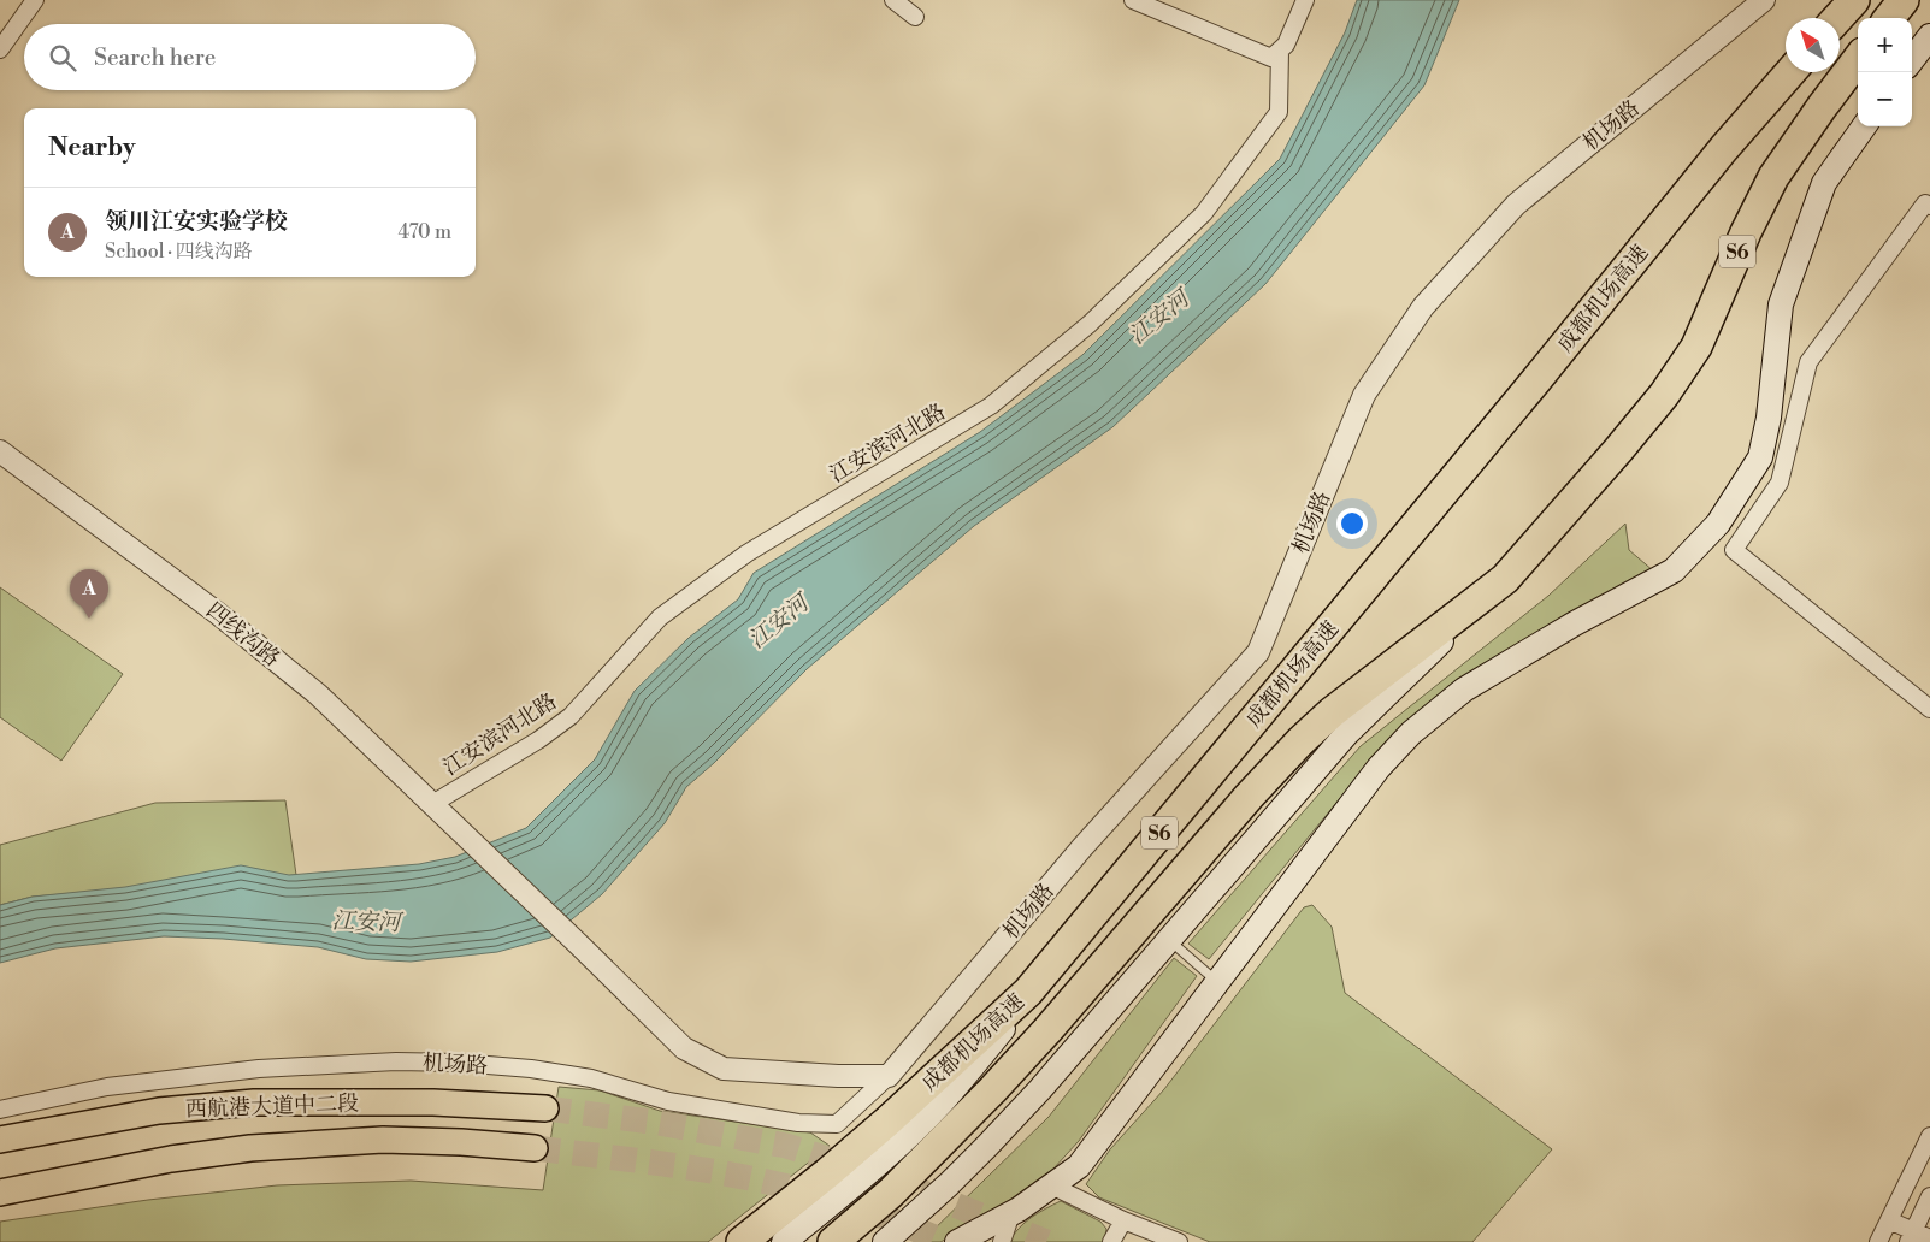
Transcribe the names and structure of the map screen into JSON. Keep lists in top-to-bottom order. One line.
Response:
{"streets":{"highway":["S6","成都机场高速"],"main road":["西航港大道中二段"],"street":["机场路","江安滨河北路","四线沟路"]},"crossings":[["机场路","四线沟路"],["江安滨河北路","四线沟路"]],"water":["江安河"],"north":"top left","page":{"map_buttons":["+","−"],"search":"Search here","heading":"Nearby","list":[{"mark":"A","name":"领川江安实验学校","note":"School · 四线沟路","value":"470 m"}],"pins":"A"}}
